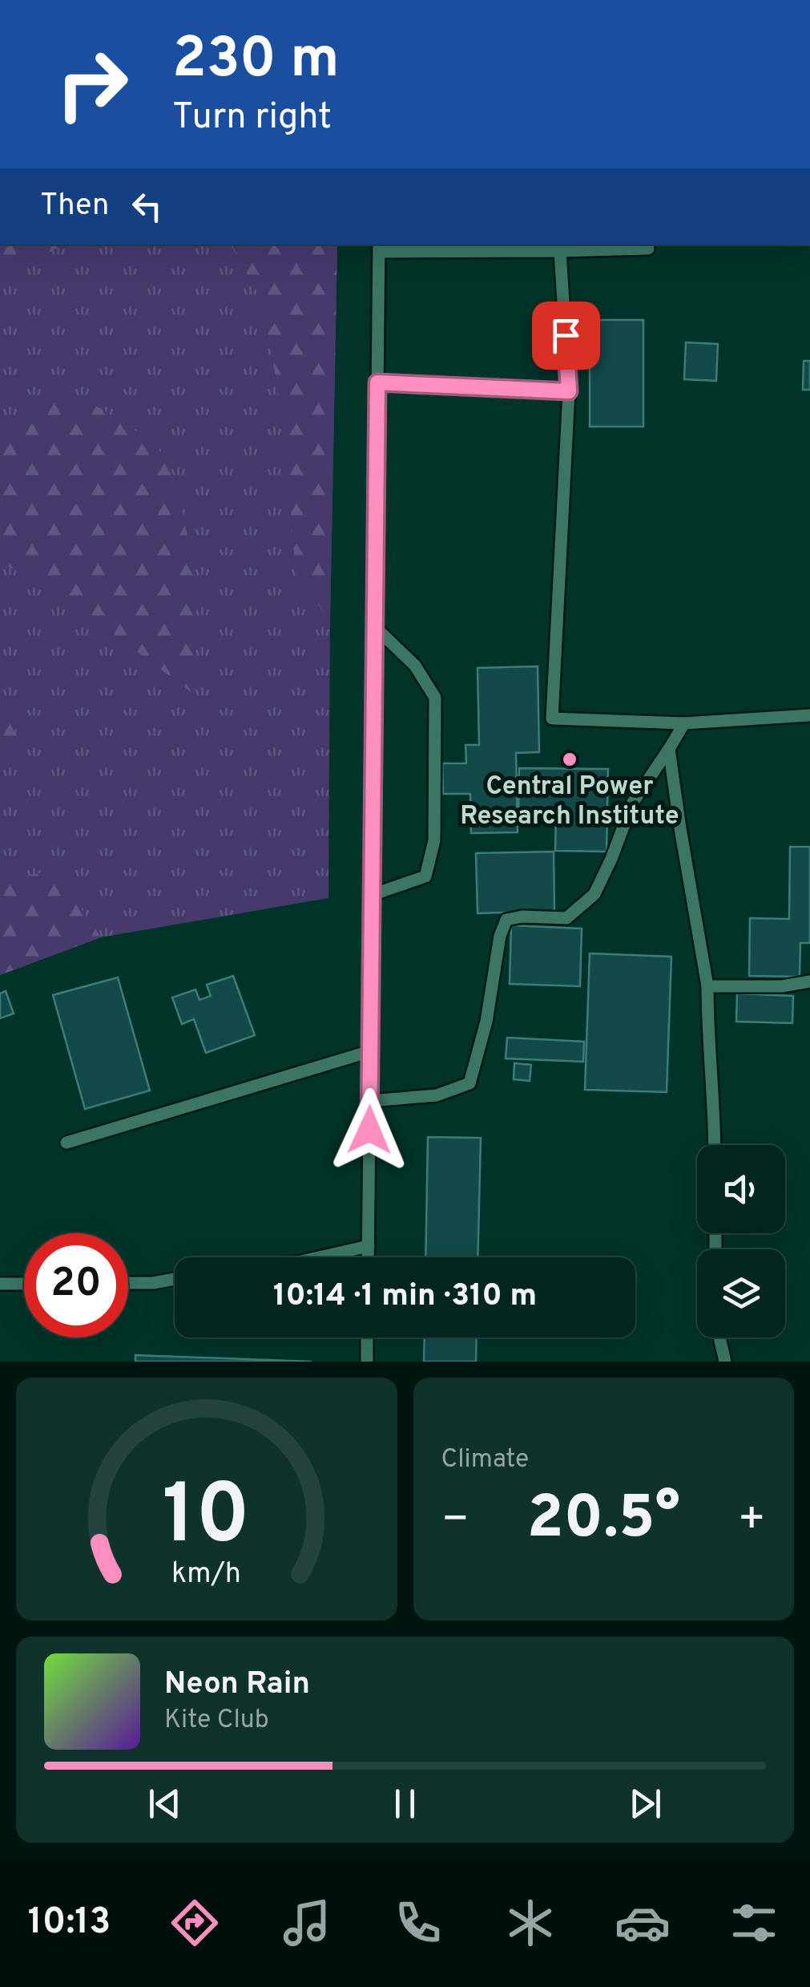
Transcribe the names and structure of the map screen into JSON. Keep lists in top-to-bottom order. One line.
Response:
{"places":["Central Power Research Institute"],"page":{"turn":["230 m","Turn right"],"then":"Then","limit":"20","trip":"10:14 · 1 min · 310 m","tile":"Climate","heat":["−","20.5°","+"],"song":["Neon Rain","Kite Club"],"tabs":"10:13","gauge":["10","km/h"]}}
